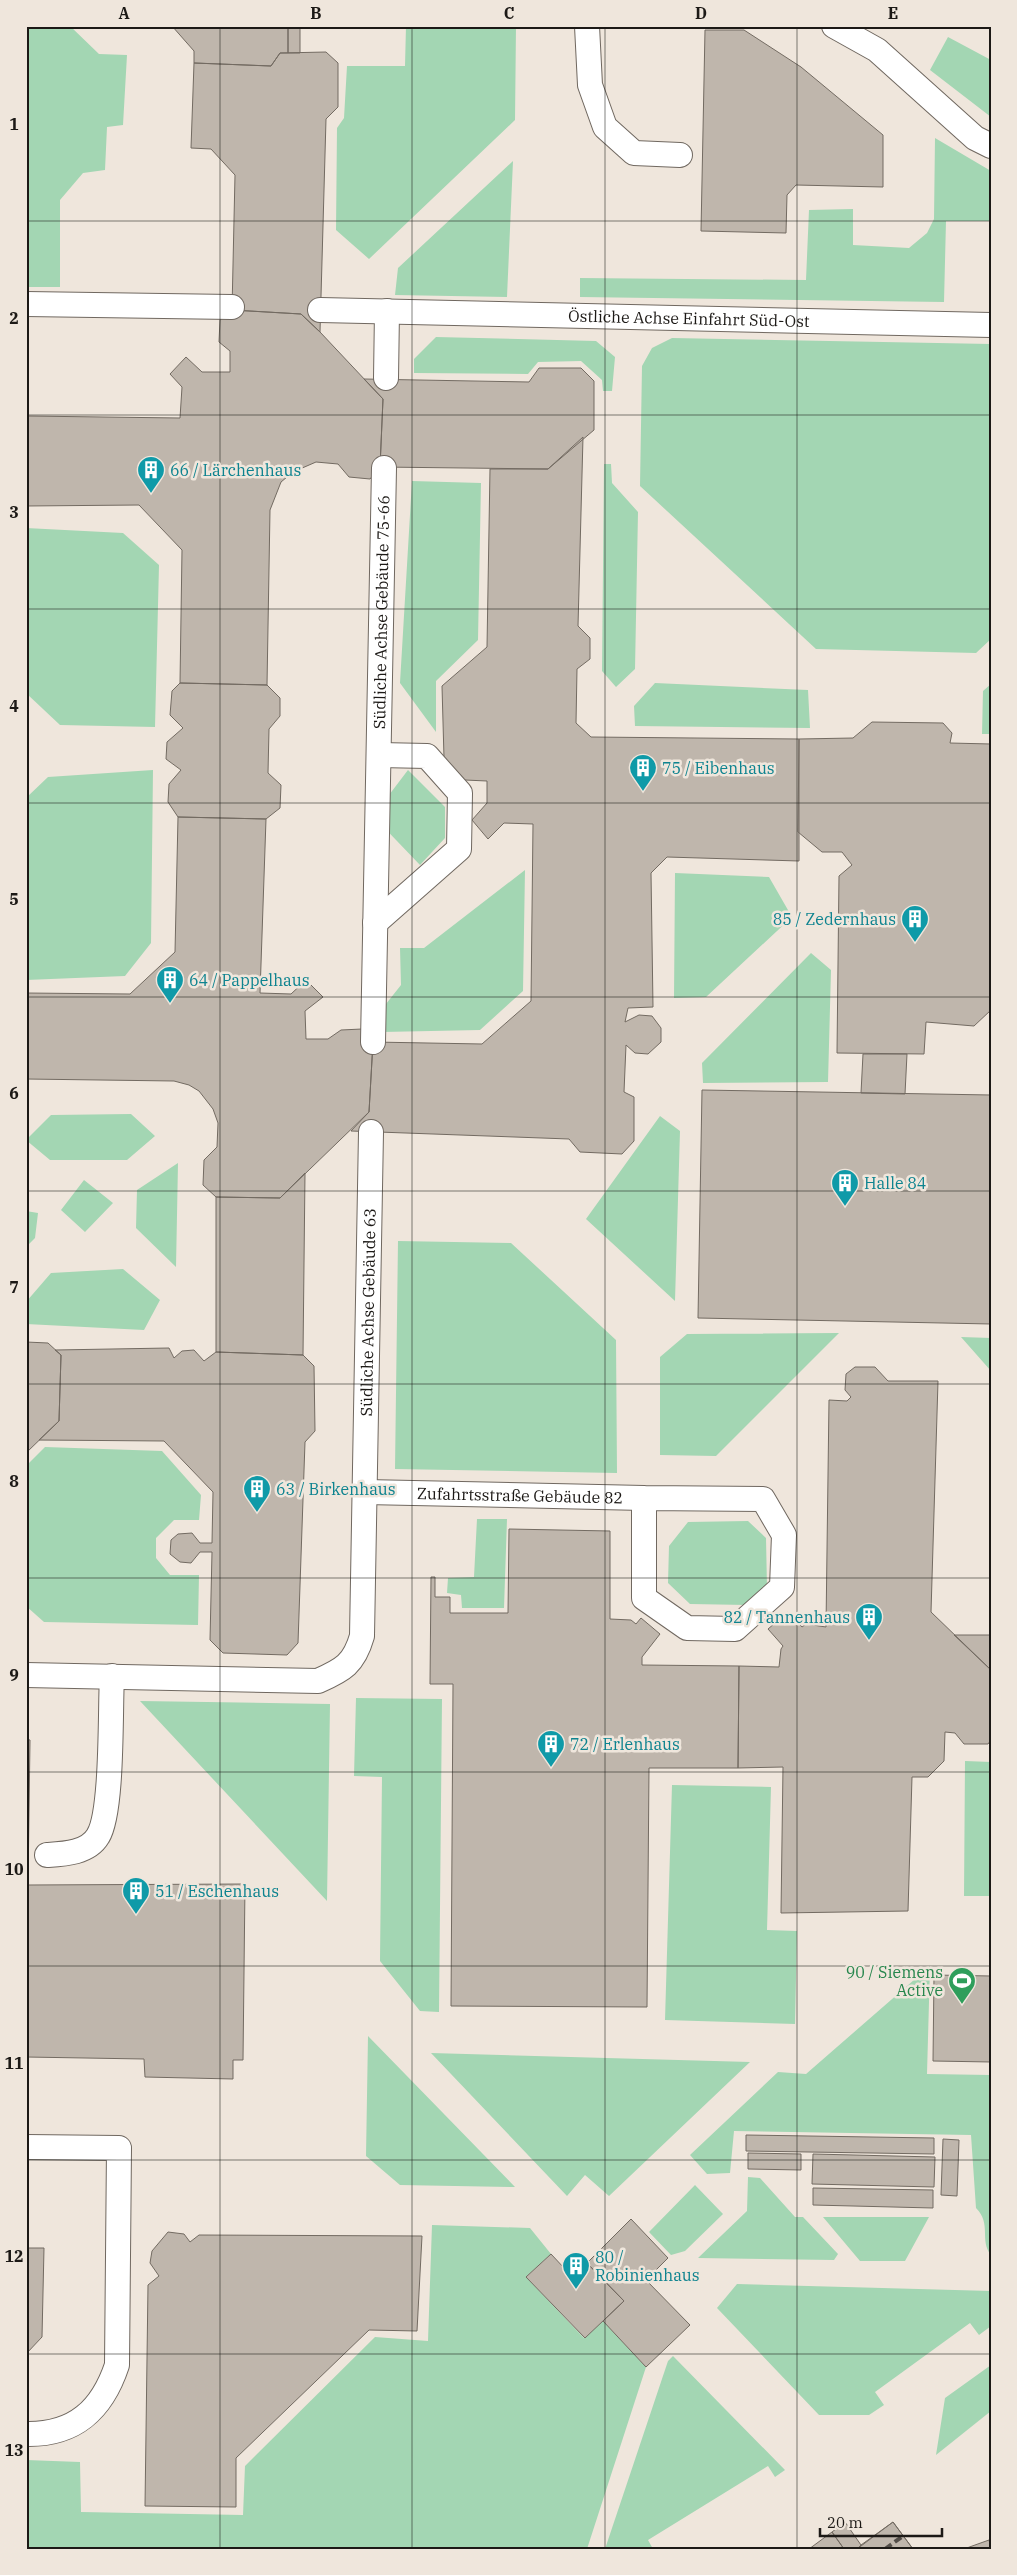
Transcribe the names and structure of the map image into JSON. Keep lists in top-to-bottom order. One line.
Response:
{"streets":{"lane":["Östliche Achse Einfahrt Süd-Ost","Südliche Achse Gebäude 75-66","Südliche Achse Gebäude 63","Zufahrtsstraße Gebäude 82"]},"crossings":[["Südliche Achse Gebäude 63","Zufahrtsstraße Gebäude 82"]],"places":{"building":["66 / Lärchenhaus","75 / Eibenhaus","85 / Zedernhaus","64 / Pappelhaus","Halle 84","63 / Birkenhaus","82 / Tannenhaus","72 / Erlenhaus","51 / Eschenhaus","80 / Robinienhaus"],"sports":["90 / Siemens Active"]},"scale_bar":"20 m","grid":{"columns":["A","B","C","D","E"],"rows":["1","2","3","4","5","6","7","8","9","10","11","12","13"]}}
